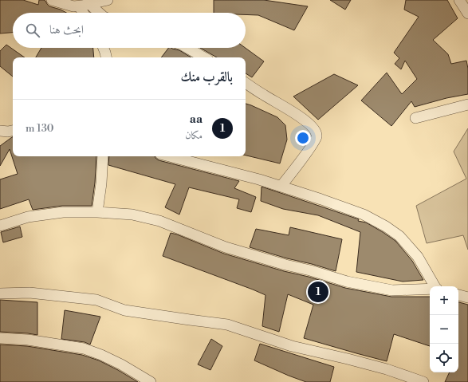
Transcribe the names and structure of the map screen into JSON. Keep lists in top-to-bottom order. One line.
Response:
{"page":{"search":"ابحث هنا","heading":"بالقرب منك","list":[{"mark":"1","name":"aa","note":"مكان","value":"130 m"}],"pins":"1","map_buttons":["+","−"]}}
